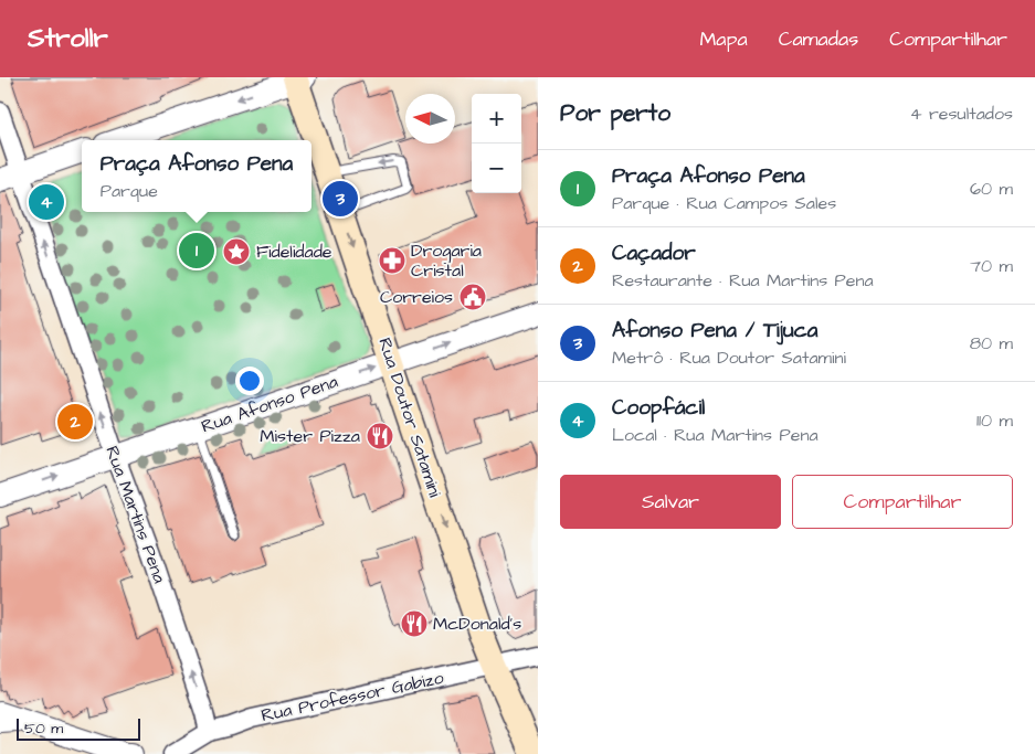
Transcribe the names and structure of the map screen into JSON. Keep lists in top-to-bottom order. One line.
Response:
{"streets":{"main road":["Rua Doutor Satamini"],"street":["Rua Afonso Pena","Rua Martins Pena","Rua Professor Gabizo"]},"crossings":[["Rua Afonso Pena","Rua Doutor Satamini"],["Rua Afonso Pena","Rua Martins Pena"],["Rua Doutor Satamini","Rua Professor Gabizo"],["Rua Martins Pena","Rua Professor Gabizo"]],"one_way":["Rua Afonso Pena","Rua Doutor Satamini","Rua Martins Pena"],"places":{"place":["Fidelidade"],"pharmacy":["Drogaria Cristal"],"public building":["Correios"],"restaurant":["Mister Pizza","McDonald's"]},"scale_bar":"50 m","north":"left","page":{"header":"Strollr","nav":["Mapa","Camadas","Compartilhar"],"heading":["Por perto","4 resultados"],"map_buttons":["+","−"],"popup":["Praça Afonso Pena","Parque"],"list":[{"mark":"1","name":"Praça Afonso Pena","note":"Parque · Rua Campos Sales","value":"60 m"},{"mark":"2","name":"Caçador","note":"Restaurante · Rua Martins Pena","value":"70 m"},{"mark":"3","name":"Afonso Pena / Tijuca","note":"Metrô · Rua Doutor Satamini","value":"80 m"},{"mark":"4","name":"Coopfácil","note":"Local · Rua Martins Pena","value":"110 m"}],"pins":["3","4","1","2"],"buttons":["Salvar","Compartilhar"],"scale":"50 m"}}
